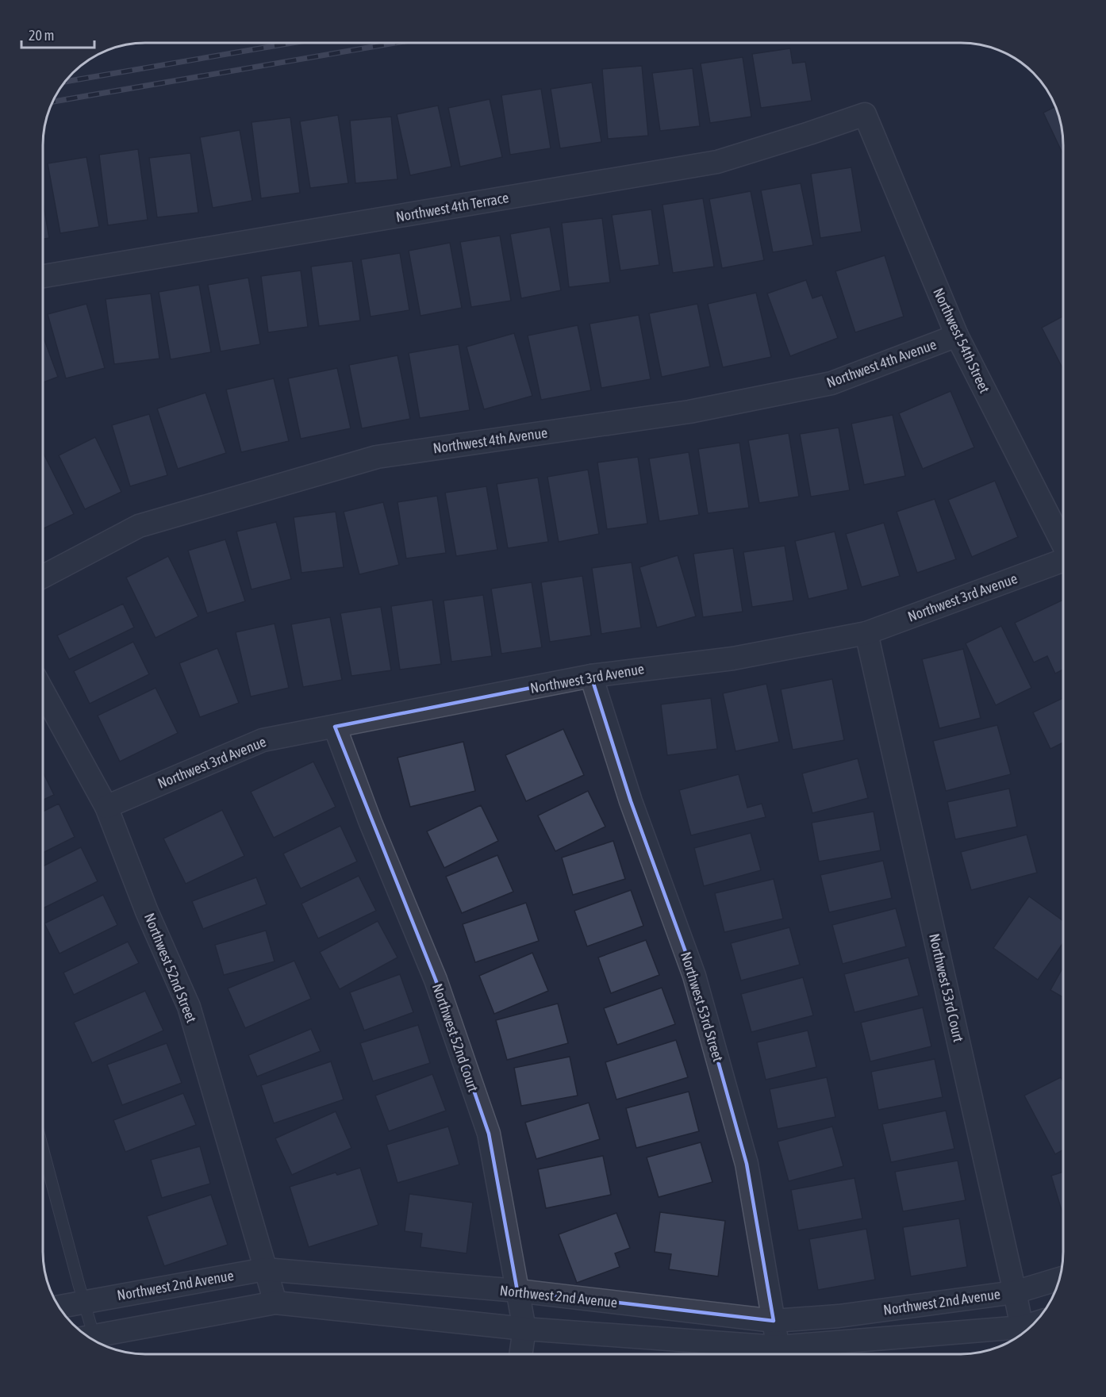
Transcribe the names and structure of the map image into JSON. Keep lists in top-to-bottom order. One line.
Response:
{"streets":{"street":["Northwest 4th Terrace","Northwest 54th Street","Northwest 4th Avenue","Northwest 3rd Avenue","Northwest 52nd Street","Northwest 53rd Court","Northwest 53rd Street","Northwest 52nd Court","Northwest 2nd Avenue"]},"crossings":[["Northwest 4th Terrace","Northwest 54th Street"],["Northwest 54th Street","Northwest 4th Avenue"],["Northwest 3rd Avenue","Northwest 52nd Street"],["Northwest 3rd Avenue","Northwest 53rd Court"],["Northwest 3rd Avenue","Northwest 53rd Street"],["Northwest 3rd Avenue","Northwest 52nd Court"],["Northwest 52nd Street","Northwest 2nd Avenue"],["Northwest 53rd Court","Northwest 2nd Avenue"],["Northwest 53rd Street","Northwest 2nd Avenue"],["Northwest 52nd Court","Northwest 2nd Avenue"]],"scale_bar":"20 m"}
